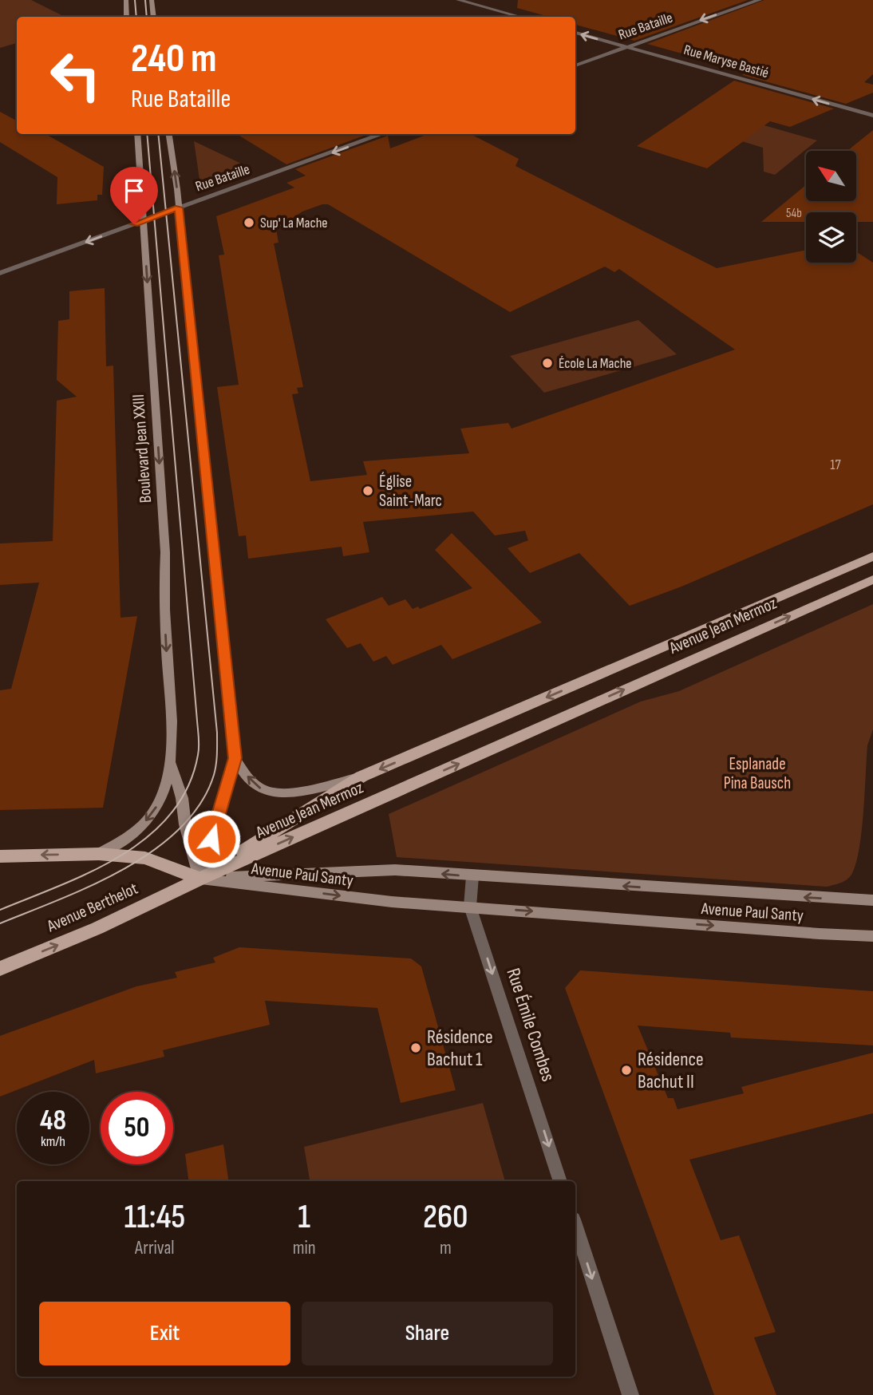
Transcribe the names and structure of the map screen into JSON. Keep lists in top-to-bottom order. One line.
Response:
{"streets":{"main road":["Boulevard Jean XXIII","Avenue Jean Mermoz","Avenue Paul Santy","Avenue Berthelot"],"street":["Rue Bataille","Rue Maryse Bastié","Rue Émile Combes"]},"crossings":[["Rue Bataille","Rue Maryse Bastié"],["Rue Bataille","Boulevard Jean XXIII"],["Boulevard Jean XXIII","Avenue Jean Mermoz"],["Boulevard Jean XXIII","Avenue Paul Santy"],["Boulevard Jean XXIII","Avenue Berthelot"],["Avenue Jean Mermoz","Avenue Paul Santy"],["Avenue Jean Mermoz","Avenue Berthelot"],["Avenue Paul Santy","Avenue Berthelot"],["Avenue Paul Santy","Rue Émile Combes"]],"one_way":["Rue Bataille","Rue Maryse Bastié","Rue Émile Combes"],"parks":["Esplanade Pina Bausch"],"places":["Sup' La Mache","École La Mache","Église Saint-Marc","Résidence Bachut 1","Résidence Bachut II"],"house_numbers":["54b","17"],"north":"top left","page":{"turn":["240 m","Rue Bataille"],"speed":"48 km/h","limit":"50","eta":["11:45","Arrival","1","min","260","m"],"buttons":["Exit","Share"]}}
